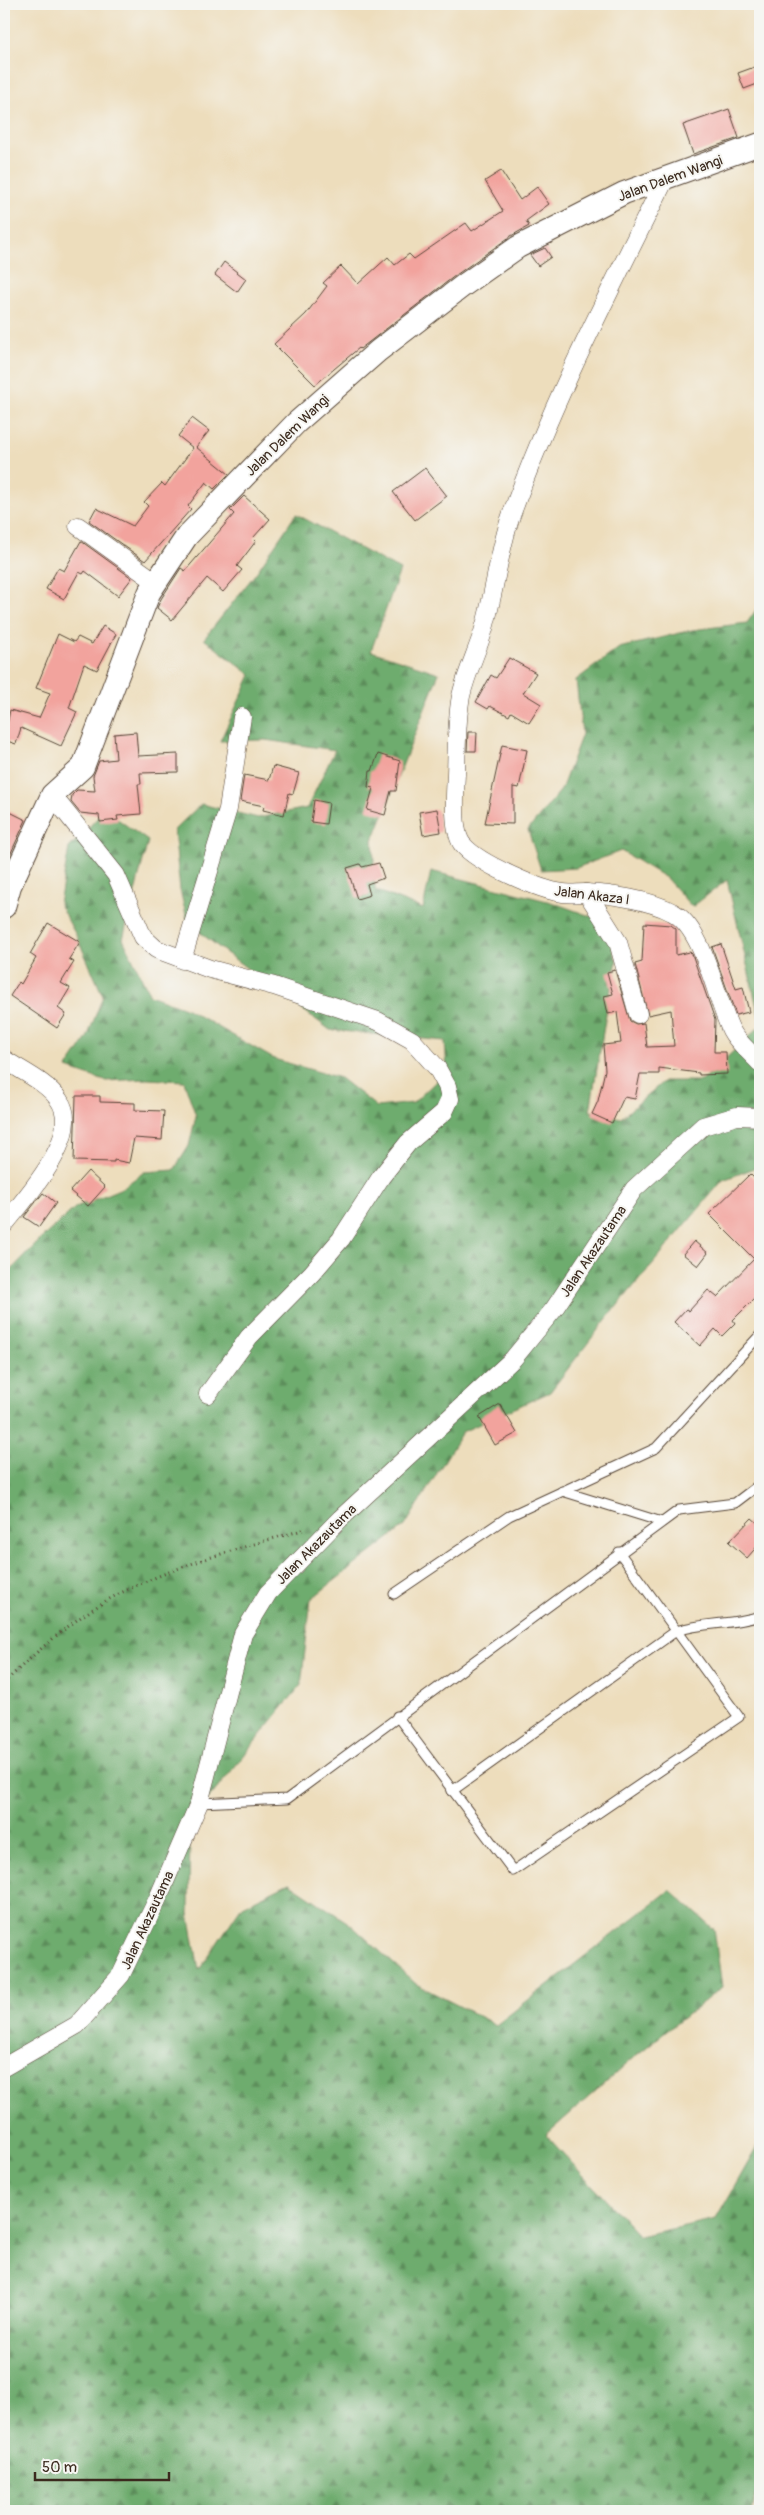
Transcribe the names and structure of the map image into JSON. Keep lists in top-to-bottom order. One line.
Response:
{"streets":{"street":["Jalan Dalem Wangi","Jalan Akaza I","Jalan Akazautama"]},"crossings":[["Jalan Dalem Wangi","Jalan Akaza I"]],"scale_bar":"50 m"}
